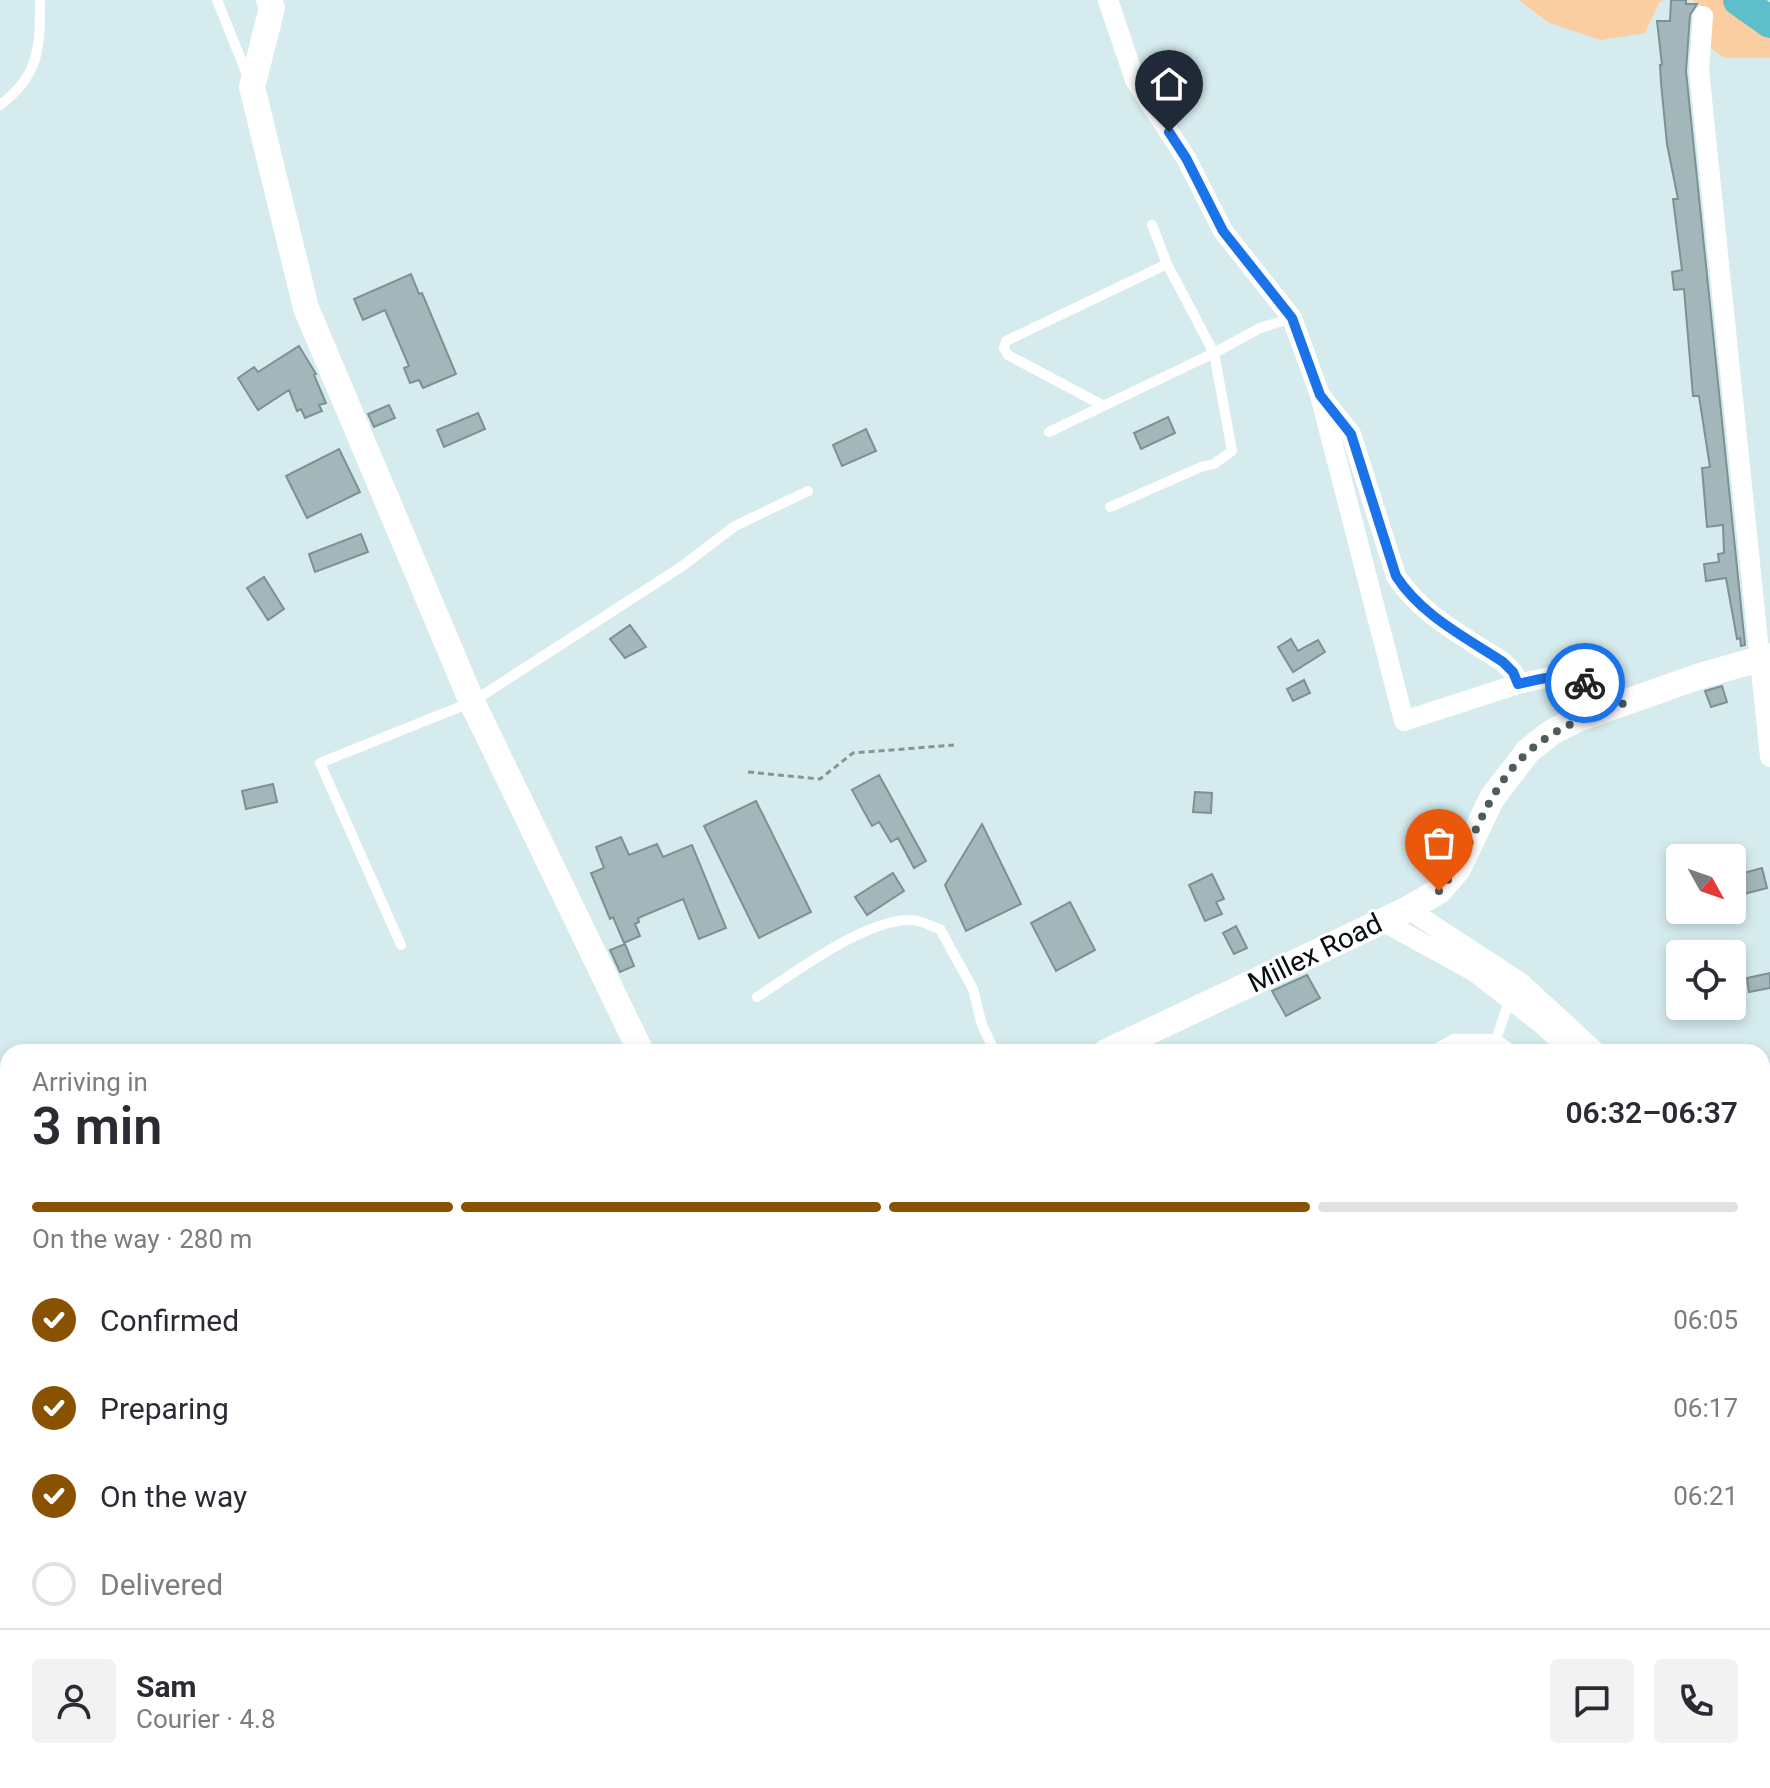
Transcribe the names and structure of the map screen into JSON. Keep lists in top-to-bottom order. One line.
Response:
{"streets":{"street":["Millex Road"]},"north":"bottom right","page":{"heading":["3 min","Arriving in","06:32–06:37"],"panel":["Sam","Courier · 4.8"],"bar":"On the way · 280 m","list":[["Confirmed","06:05"],["Preparing","06:17"],["On the way","06:21"],"Delivered"]}}
